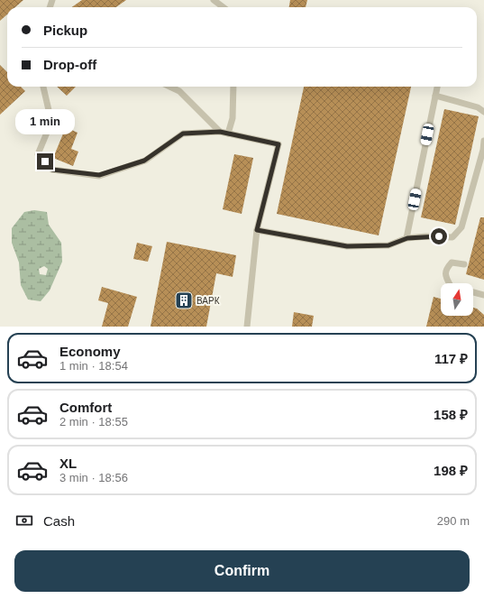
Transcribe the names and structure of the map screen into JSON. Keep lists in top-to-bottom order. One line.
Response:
{"places":{"building":["ВАРК"]},"north":"top","page":{"banner":["Pickup","Drop-off"],"bubble":"1 min","list":[{"name":"Economy","note":"1 min · 18:54","value":"117 ₽"},{"name":"Comfort","note":"2 min · 18:55","value":"158 ₽"},{"name":"XL","note":"3 min · 18:56","value":"198 ₽"}],"pay":["Cash","290 m"],"buttons":"Confirm"}}
